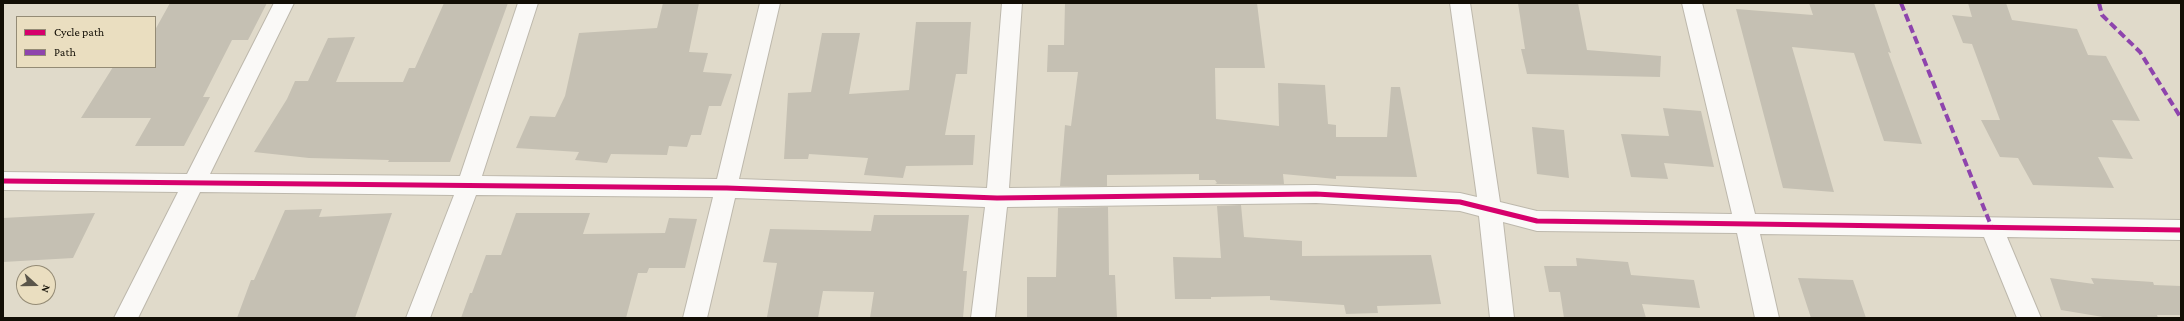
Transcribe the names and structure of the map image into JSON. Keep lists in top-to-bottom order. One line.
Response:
{"legend":["Cycle path","Path"],"north":"right"}
